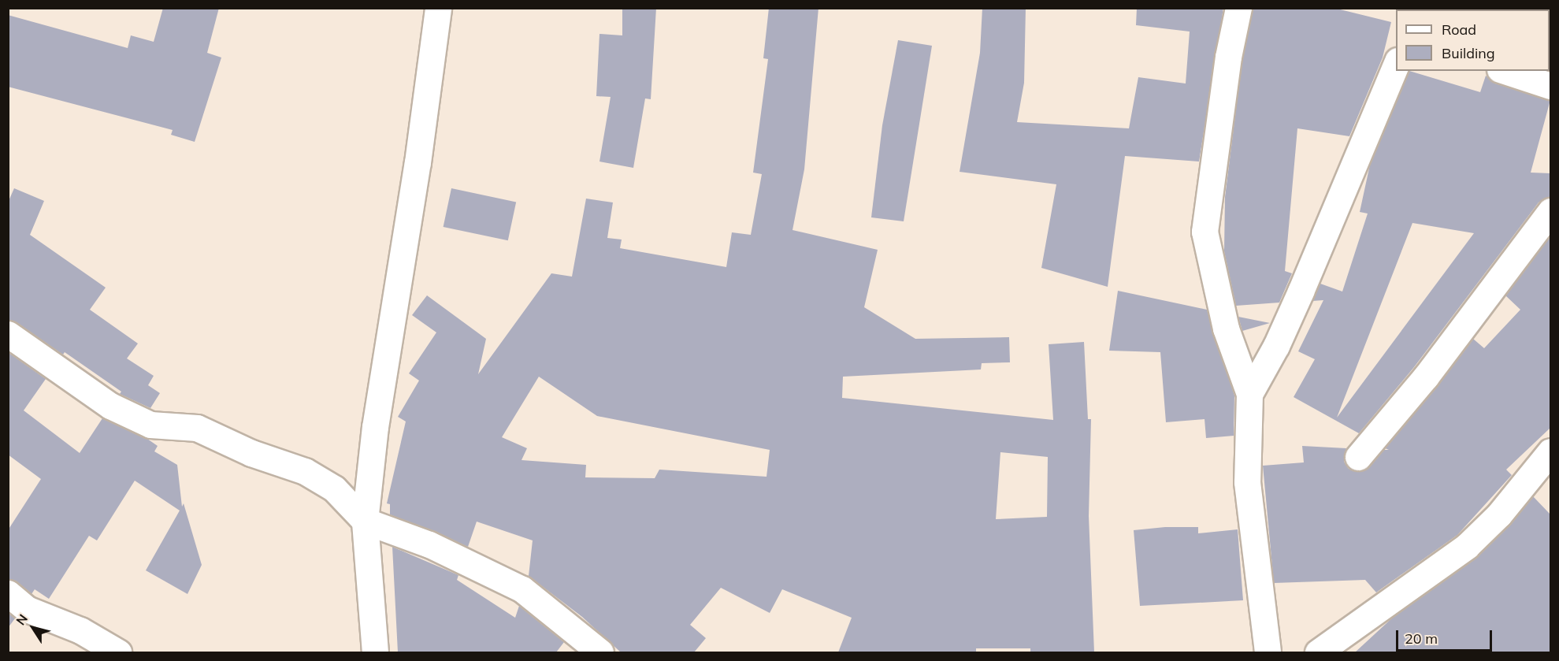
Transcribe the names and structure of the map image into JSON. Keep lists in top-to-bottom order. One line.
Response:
{"legend":["Road","Building"],"scale_bar":"20 m","north":"top left"}
